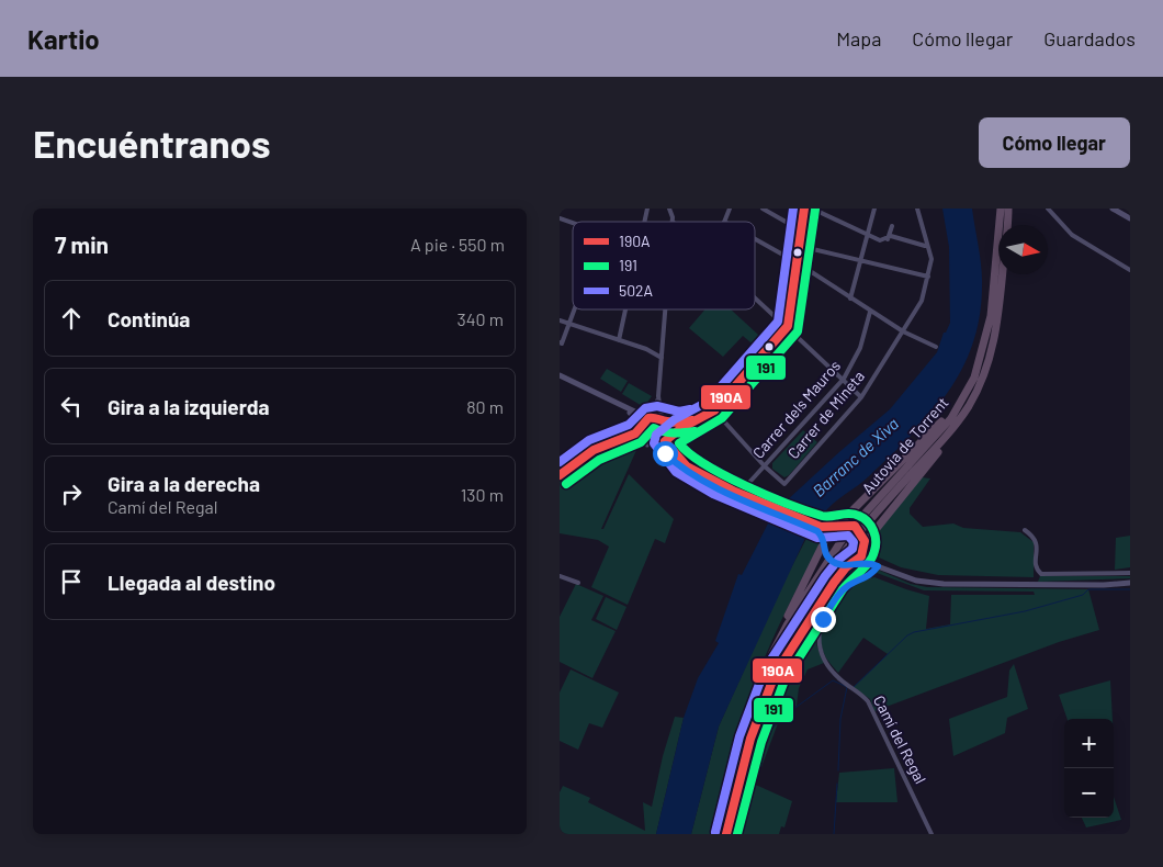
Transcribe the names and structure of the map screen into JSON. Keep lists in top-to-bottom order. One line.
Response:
{"streets":{"highway":["Autovia de Torrent"],"street":["Carrer dels Mauros","Carrer de Mineta","Camí del Regal"]},"crossings":[["Carrer dels Mauros","Carrer de Mineta"]],"water":["Barranc de Xiva"],"lines":["transit line 190A","transit line 502A","transit line 191"],"legend":["190A","191","502A"],"north":"right","page":{"header":"Kartio","nav":["Mapa","Cómo llegar","Guardados"],"buttons":"Cómo llegar","title":"Encuéntranos","heading":["7 min","A pie · 550 m"],"list":[["Continúa","340 m"],["Gira a la izquierda","80 m"],["Gira a la derecha","Camí del Regal","130 m"],"Llegada al destino"],"map_buttons":["+","−"]}}
